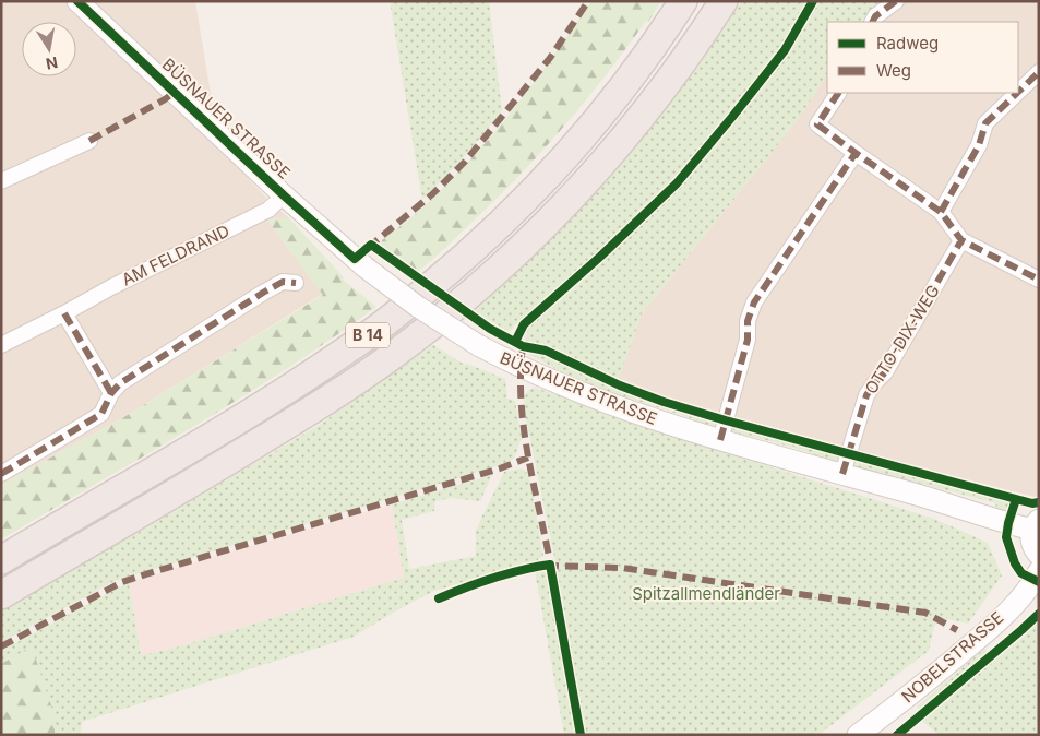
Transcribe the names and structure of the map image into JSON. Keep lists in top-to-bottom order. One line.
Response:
{"streets":{"highway":["B 14"],"street":["BÜSNAUER STRASSE","AM FELDRAND","OTTO-DIX-WEG","NOBELSTRASSE"]},"crossings":[["BÜSNAUER STRASSE","AM FELDRAND"],["BÜSNAUER STRASSE","OTTO-DIX-WEG"]],"parks":["Spitzallmendländer"],"legend":["Radweg","Weg"],"north":"bottom"}
